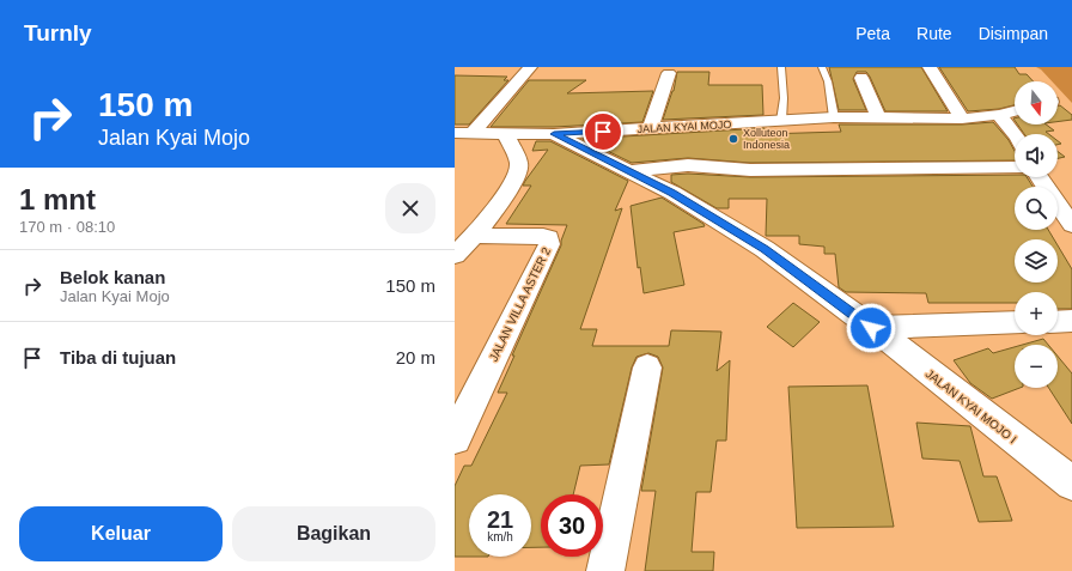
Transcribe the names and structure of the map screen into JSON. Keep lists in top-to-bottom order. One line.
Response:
{"streets":{"street":["JALAN KYAI MOJO","JALAN VILLA ASTER 2","JALAN KYAI MOJO I"]},"crossings":[["JALAN KYAI MOJO","JALAN KYAI MOJO I"]],"places":["Xolluteon Indonesia"],"north":"bottom","page":{"header":"Turnly","nav":["Peta","Rute","Disimpan"],"turn":["150 m","Jalan Kyai Mojo"],"map_buttons":["+","−"],"heading":["1 mnt","170 m · 08:10"],"list":[{"name":"Belok kanan","note":"Jalan Kyai Mojo","value":"150 m"},{"name":"Tiba di tujuan","value":"20 m"}],"speed":"21 km/h","limit":"30","buttons":["Keluar","Bagikan"]}}
